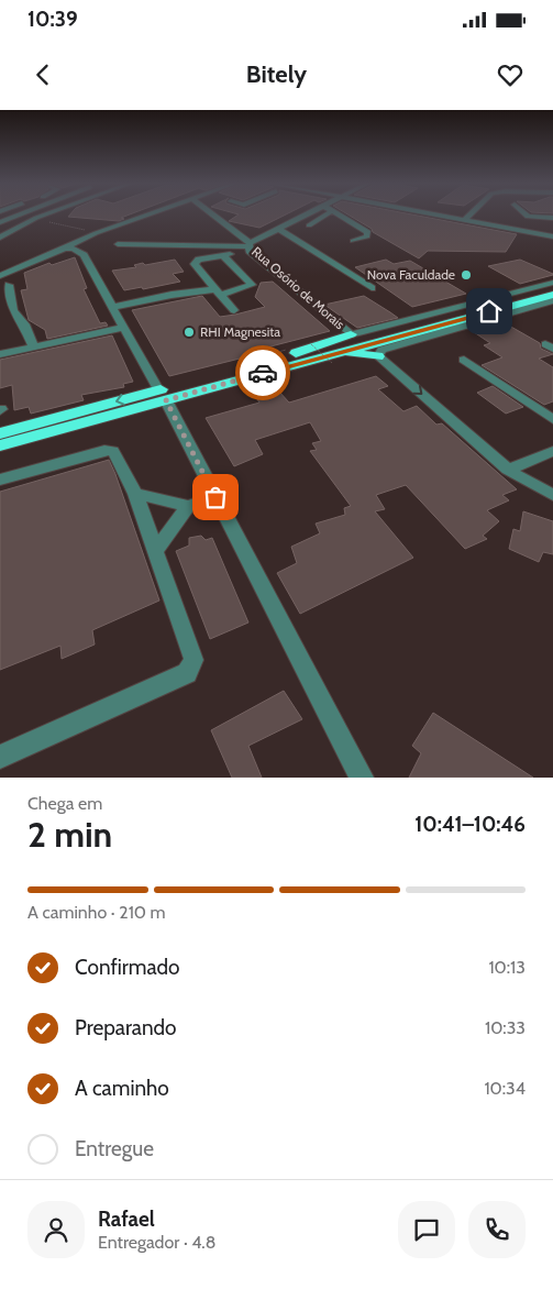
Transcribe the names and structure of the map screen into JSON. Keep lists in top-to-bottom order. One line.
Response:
{"streets":{"street":["Rua Osório de Morais"]},"places":["Nova Faculdade","RHI Magnesita"],"page":{"status":"10:39","header":"Bitely","heading":["2 min","Chega em","10:41–10:46"],"panel":["Rafael","Entregador · 4.8"],"bar":"A caminho · 210 m","list":[["Confirmado","10:13"],["Preparando","10:33"],["A caminho","10:34"],"Entregue"]}}
